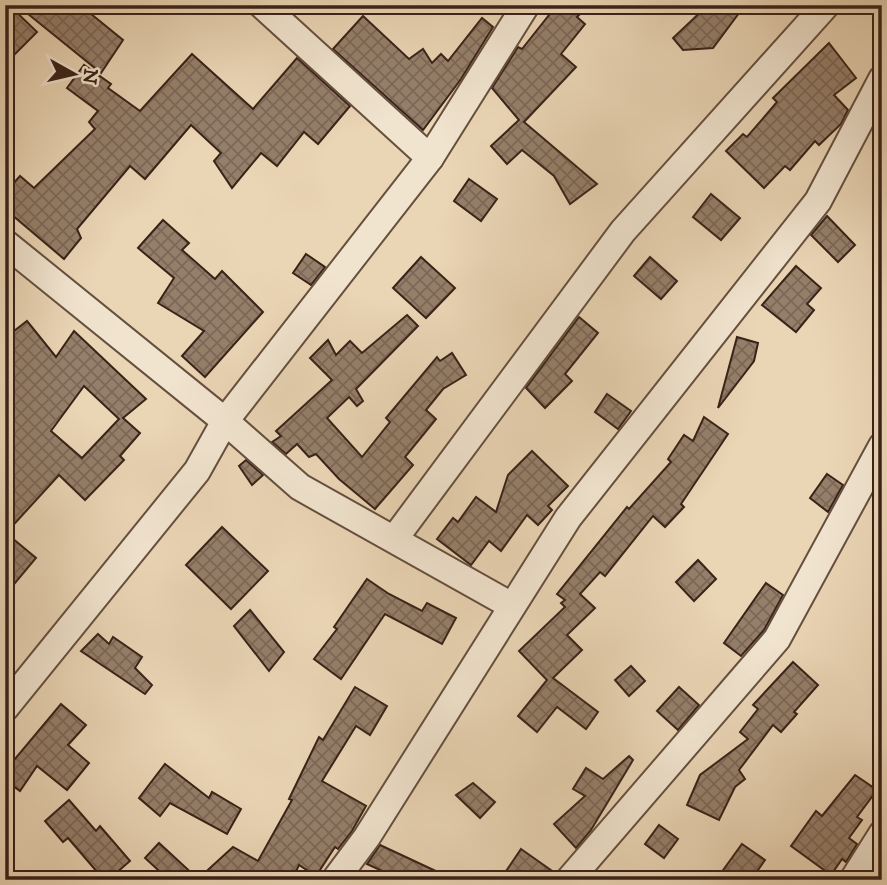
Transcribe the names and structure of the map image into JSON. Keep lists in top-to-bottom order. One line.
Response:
{"north":"right"}
